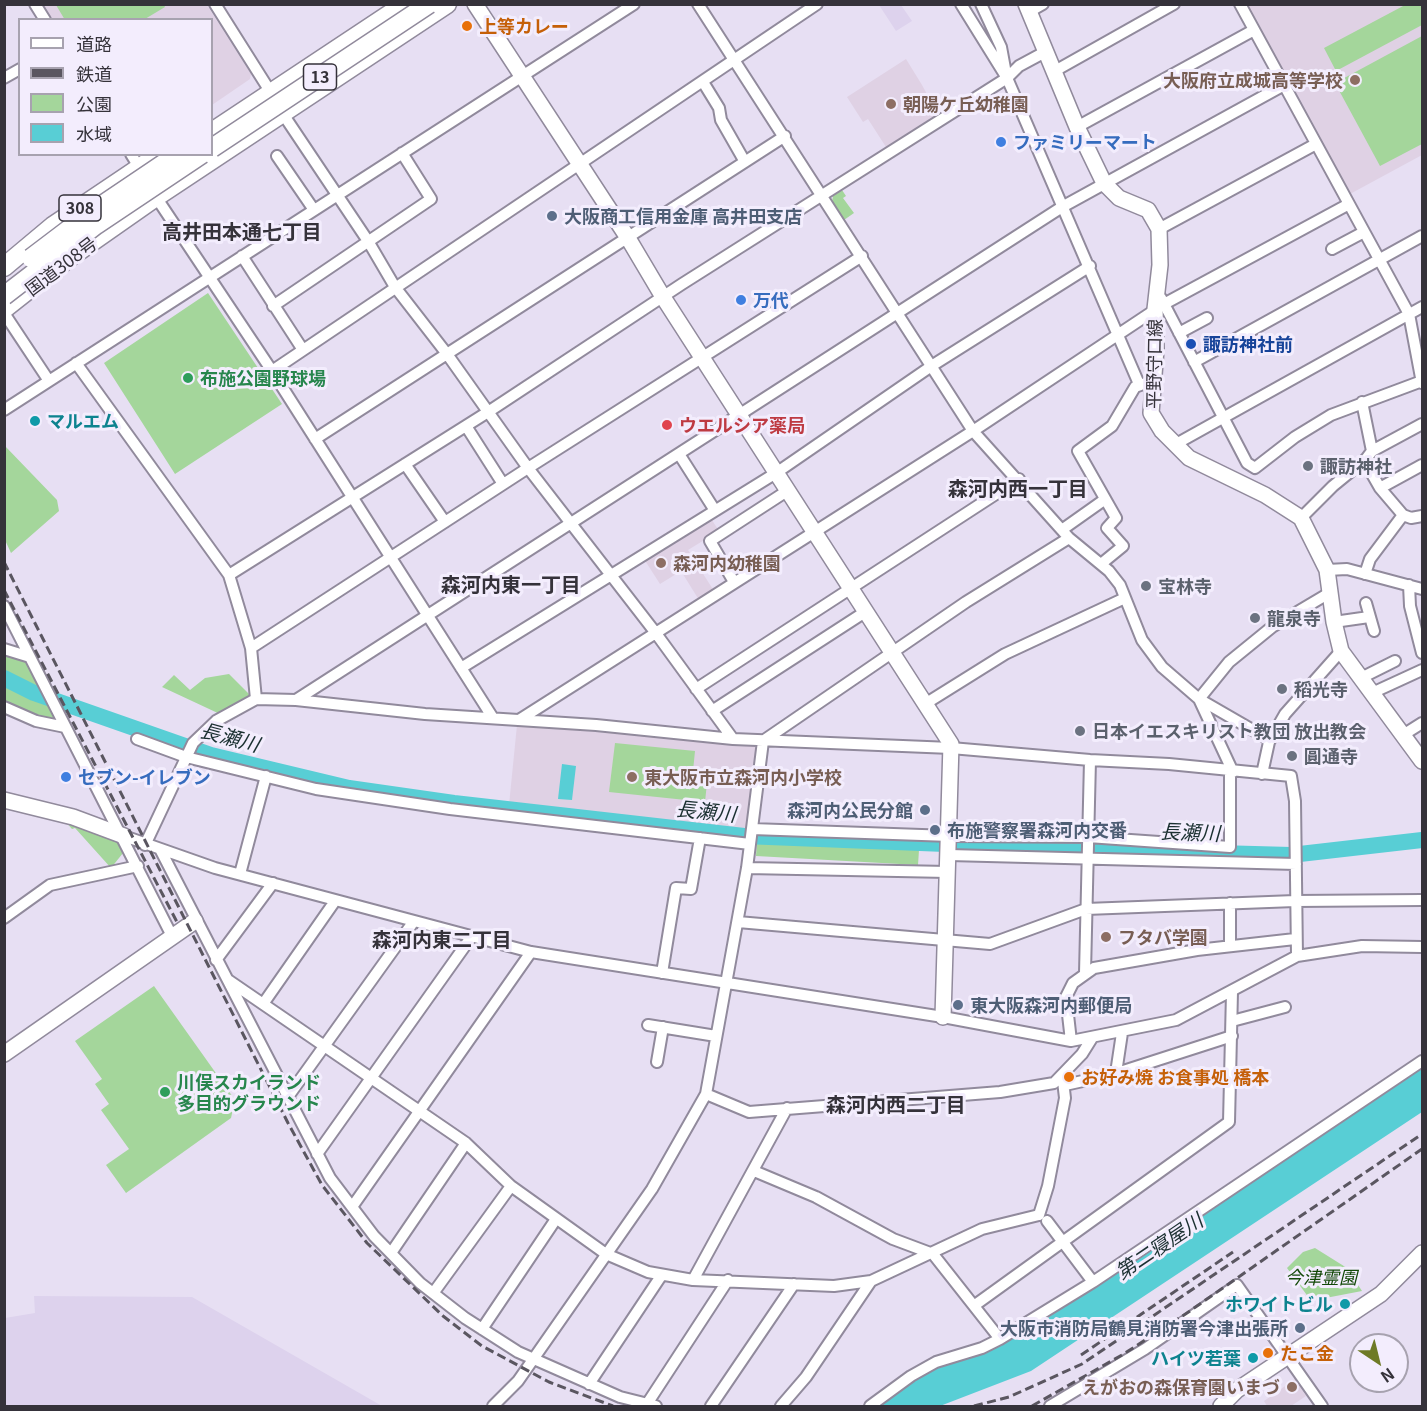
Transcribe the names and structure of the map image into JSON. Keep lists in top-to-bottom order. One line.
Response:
{"streets":{"highway":["13","308","国道308号"],"street":["平野守口線"]},"districts":["高井田本通七丁目","森河内西一丁目","森河内東一丁目","森河内東二丁目","森河内西二丁目"],"water":["長瀬川","第二寝屋川"],"parks":["今津霊園"],"places":["上等カレー","大阪府立成城高等学校","朝陽ケ丘幼稚園","ファミリーマート","大阪商工信用金庫 高井田支店","万代","諏訪神社前","布施公園野球場","マルエム","ウエルシア薬局","諏訪神社","森河内幼稚園","宝林寺","龍泉寺","稻光寺","日本イエスキリスト教団 放出教会","圓通寺","セブン-イレブン","東大阪市立森河内小学校","森河内公民分館","布施警察署森河内交番","フタバ学園","東大阪森河内郵便局","お好み焼 お食事処 橋本","川俣スカイランド 多目的グラウンド","ホワイトビル","大阪市消防局鶴見消防署今津出張所","たこ金","ハイツ若葉","えがおの森保育園いまづ"],"legend":["道路","鉄道","公園","水域"],"north":"bottom right"}
